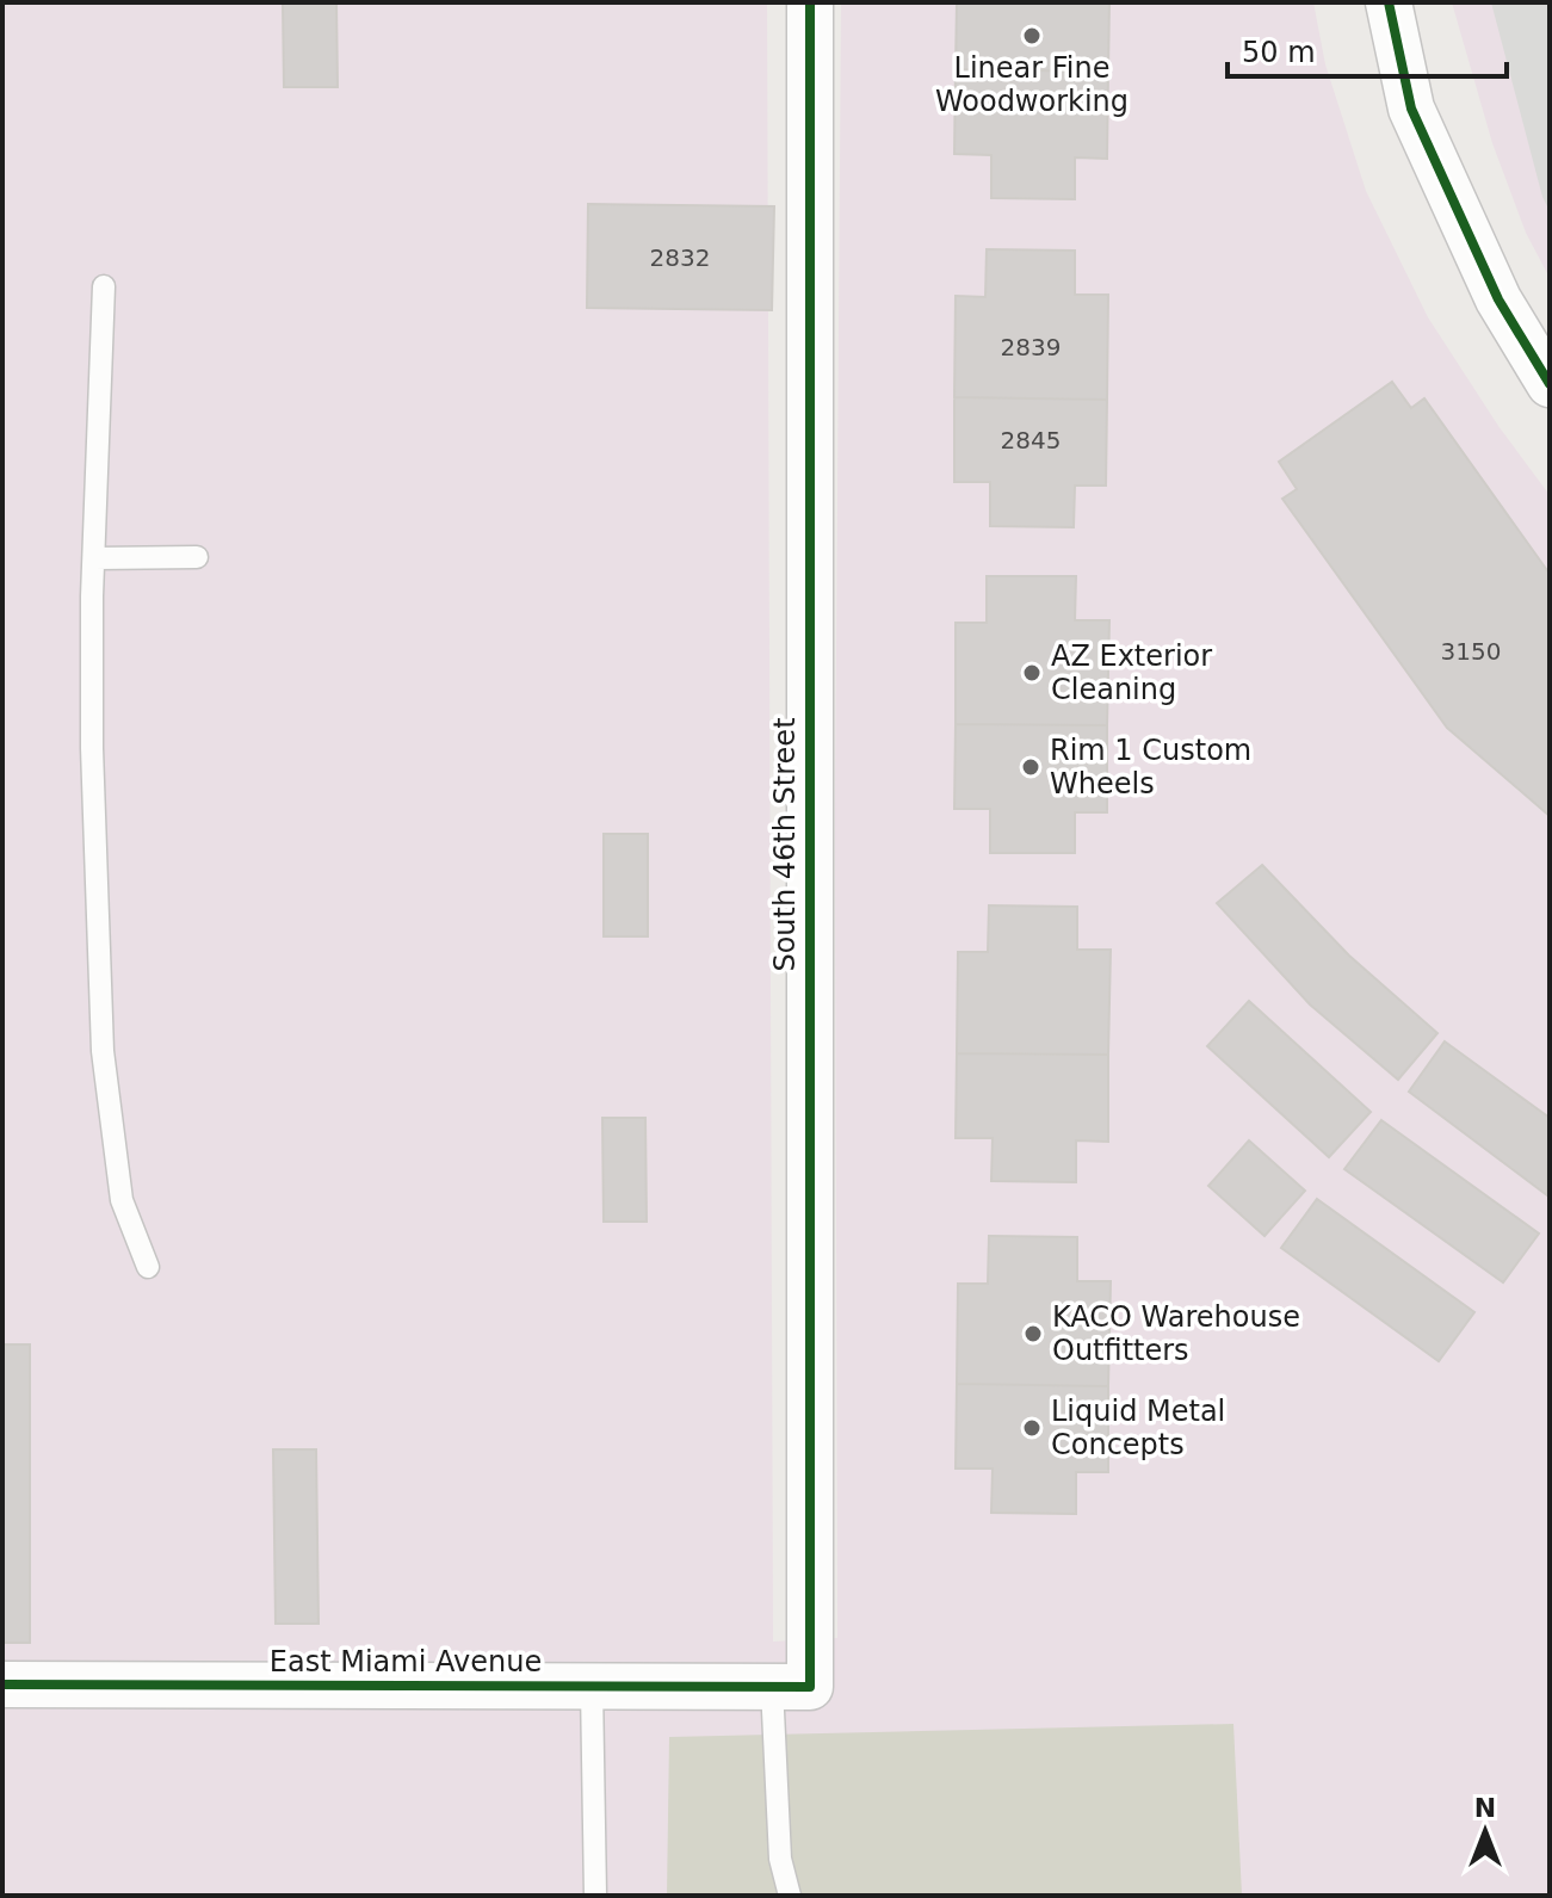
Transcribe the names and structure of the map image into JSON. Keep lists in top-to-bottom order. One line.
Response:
{"streets":{"street":["South 46th Street","East Miami Avenue"]},"crossings":[["South 46th Street","East Miami Avenue"]],"places":["Linear Fine Woodworking","AZ Exterior Cleaning","Rim 1 Custom Wheels","KACO Warehouse Outfitters","Liquid Metal Concepts"],"house_numbers":["2832","2839","2845","3150"],"scale_bar":"50 m","north":"top"}
